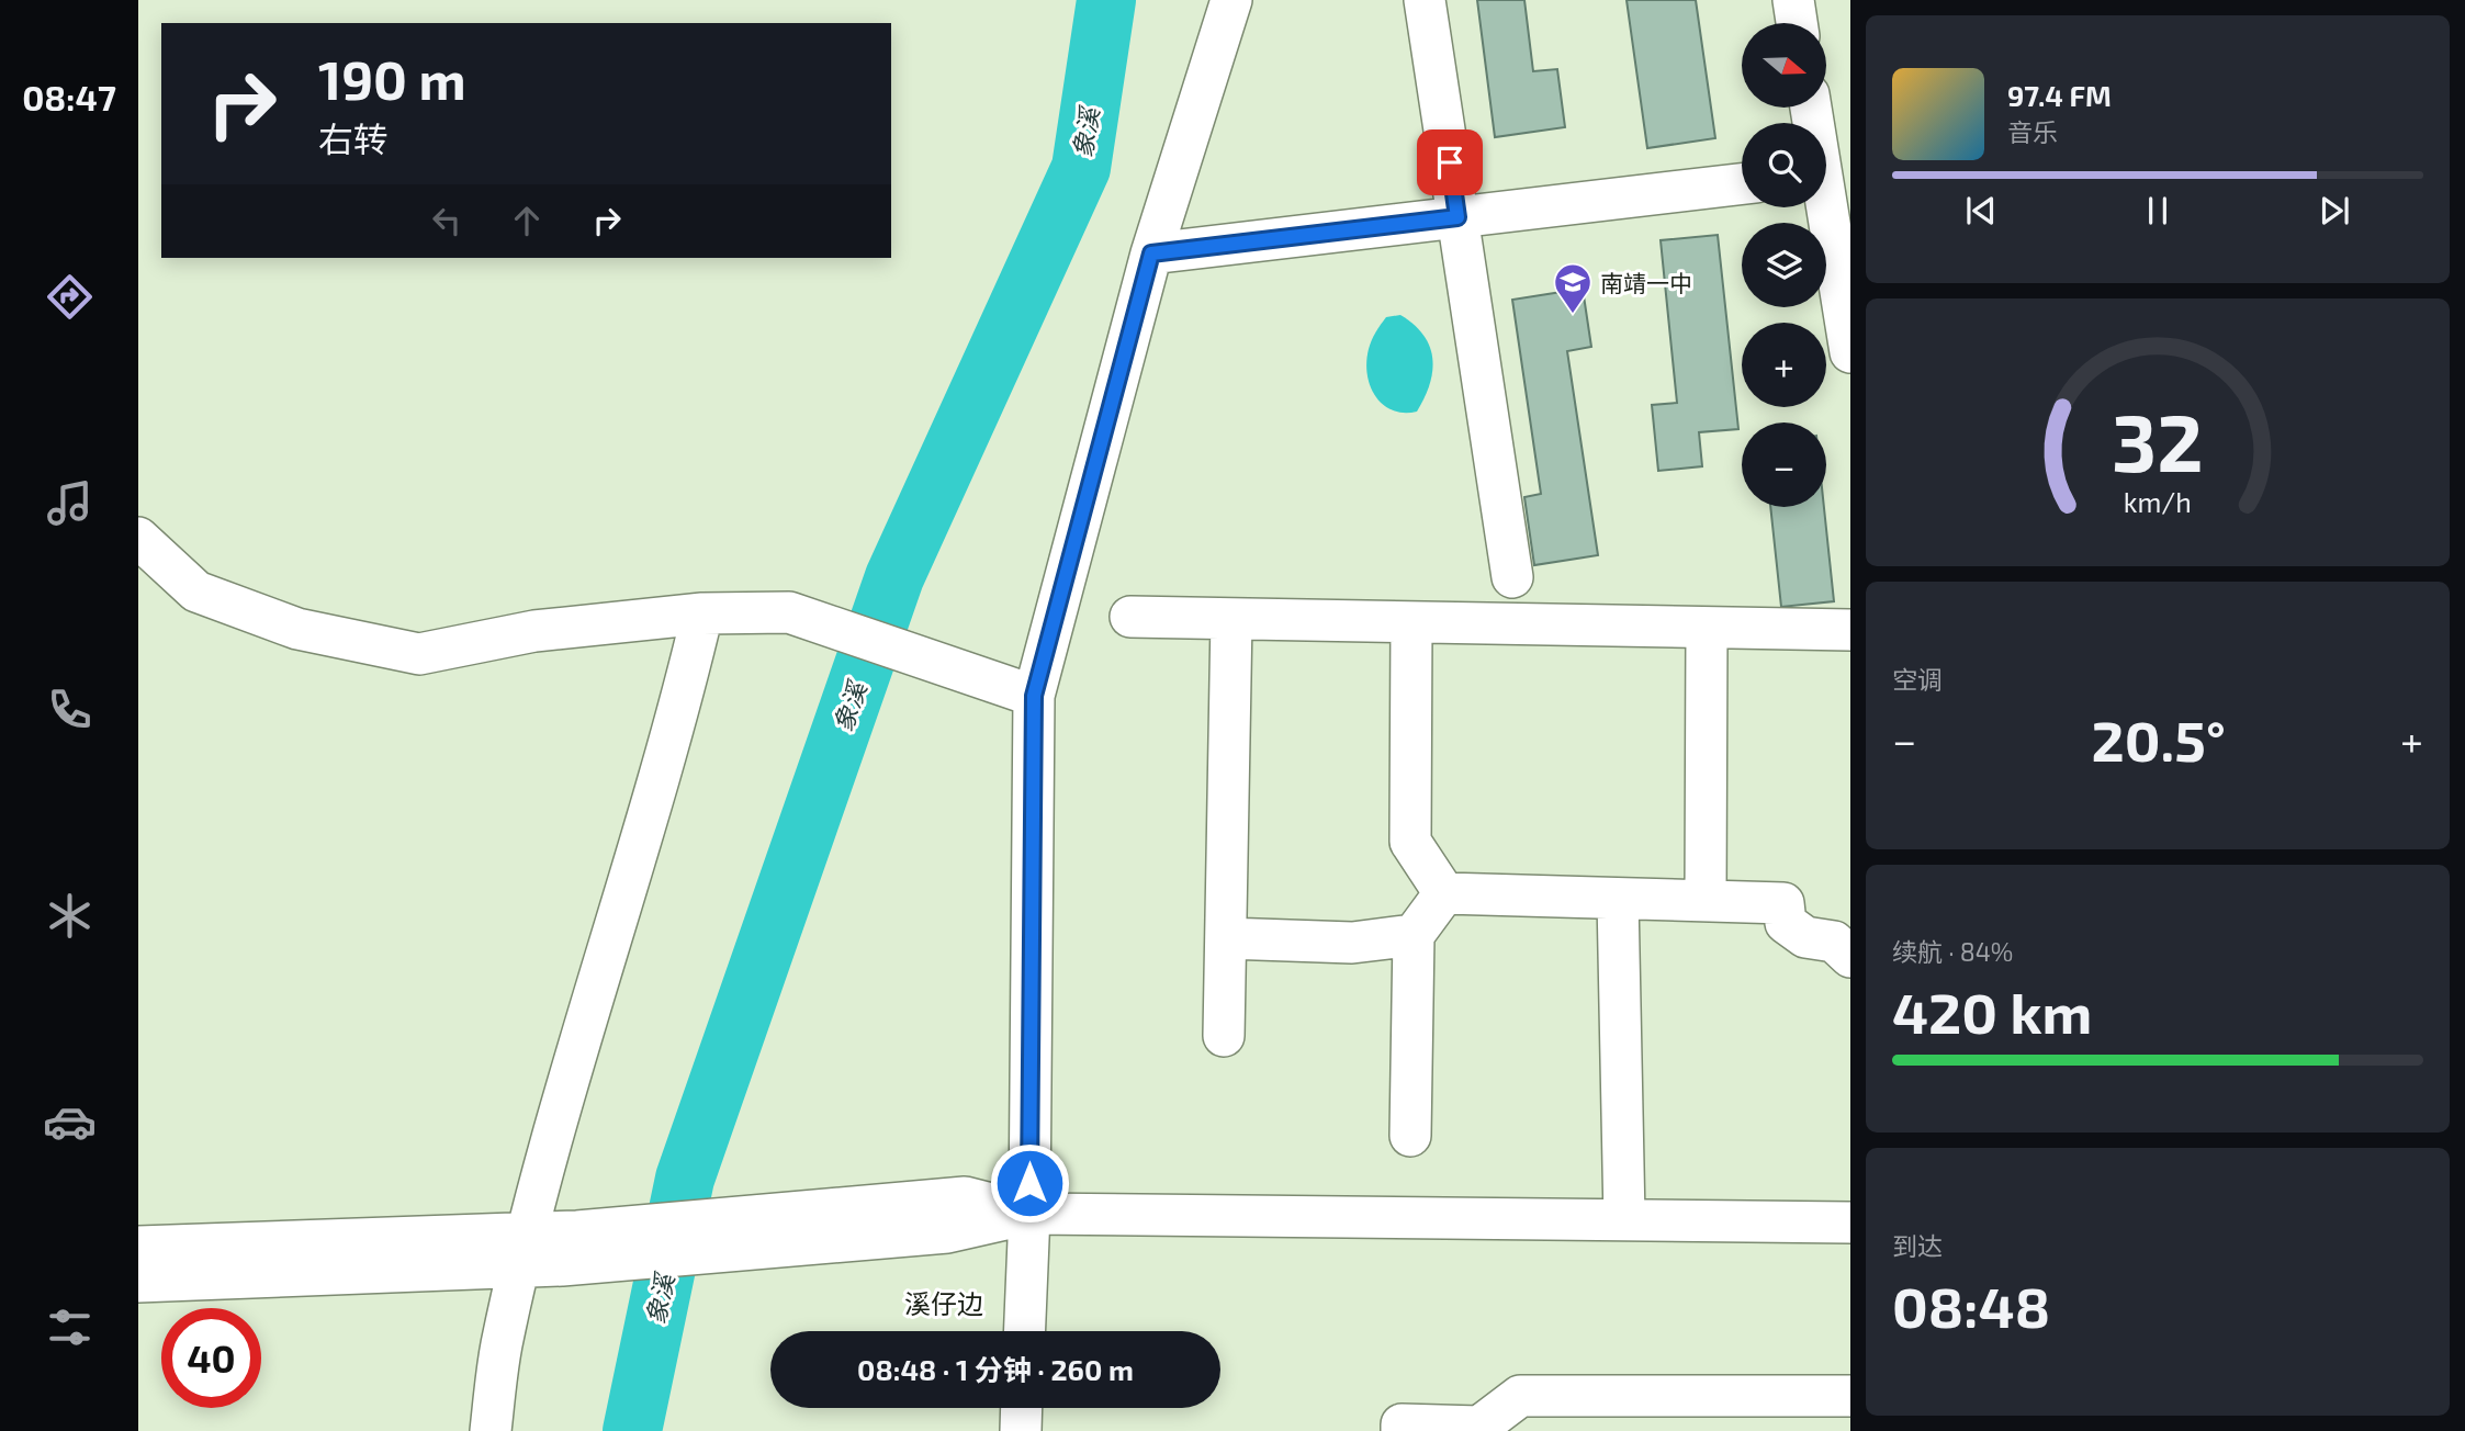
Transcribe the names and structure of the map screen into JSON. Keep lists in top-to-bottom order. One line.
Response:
{"districts":["溪仔边"],"water":["象溪"],"places":{"school or university":["南靖一中"]},"north":"right","page":{"tabs":"08:47","map_buttons":["+","−"],"turn":["190 m","右转"],"song":["97.4 FM","音乐"],"tile":["空调",["续航 · 84%","420 km"],["到达","08:48"]],"heat":["−","20.5°","+"],"limit":"40","trip":"08:48 · 1 分钟 · 260 m","gauge":["32","km/h"]}}
